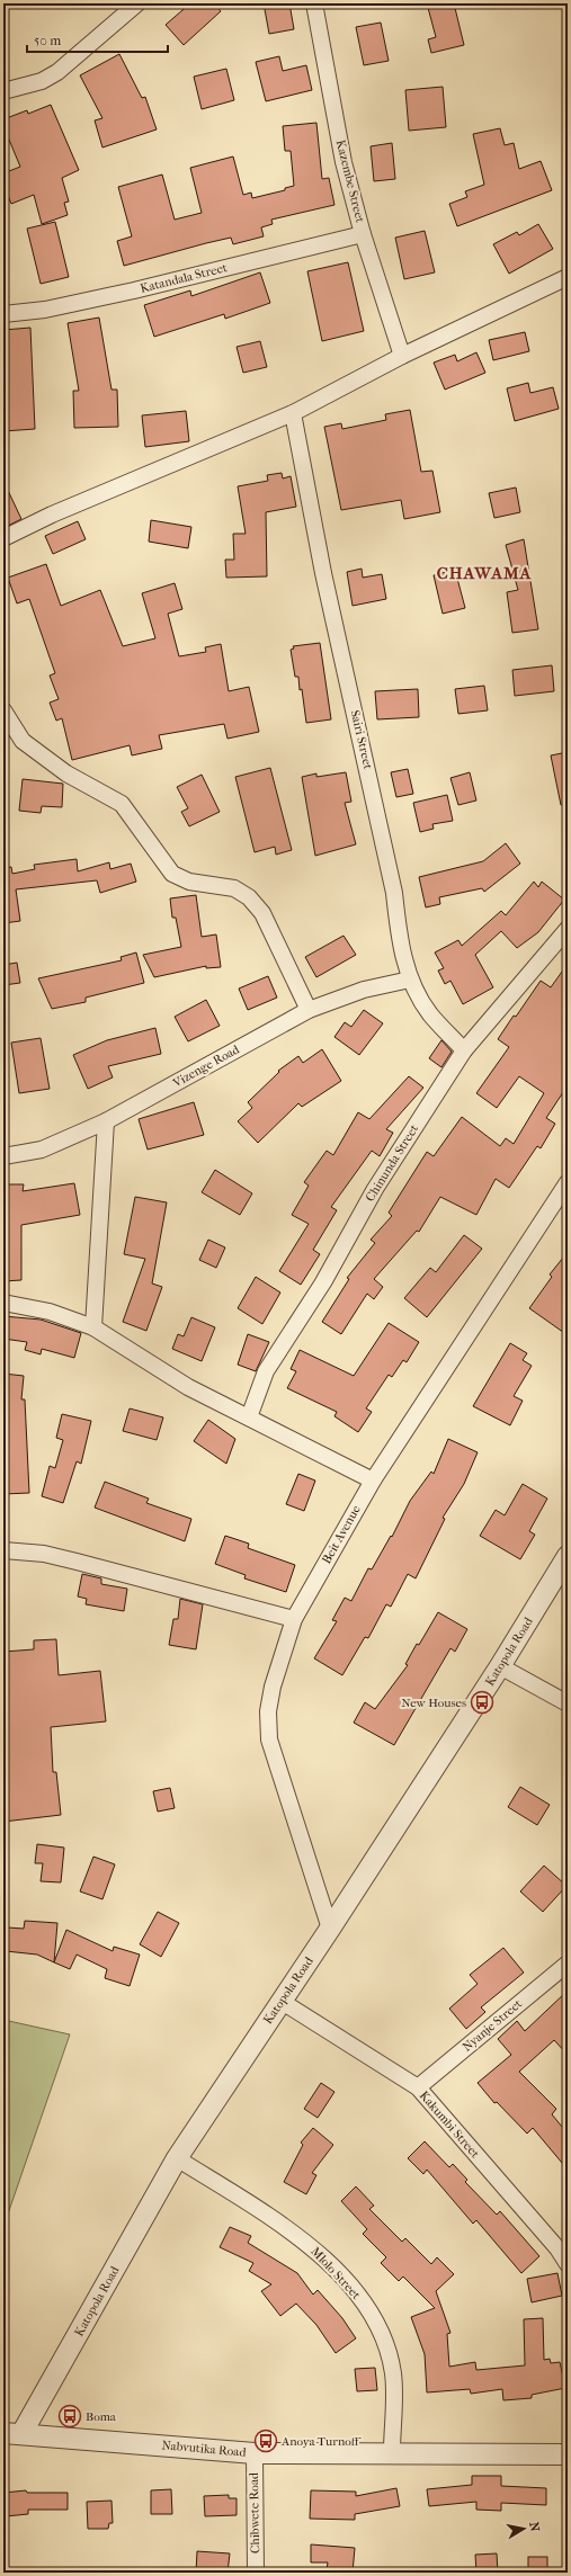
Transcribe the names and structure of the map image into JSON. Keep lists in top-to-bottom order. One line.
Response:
{"streets":{"street":["Kazembe Street","Katandala Street","Sairi Street","Vizenge Road","Chinunda Street","Beit Avenue","Katopola Road","Nyanje Street","Kakumbi Street","Mlolo Street","Nabvutika Road","Chibwete Road"]},"crossings":[["Kazembe Street","Katandala Street"],["Sairi Street","Vizenge Road"],["Sairi Street","Chinunda Street"],["Beit Avenue","Katopola Road"],["Katopola Road","Kakumbi Street"],["Katopola Road","Mlolo Street"],["Katopola Road","Nabvutika Road"],["Nyanje Street","Kakumbi Street"],["Mlolo Street","Nabvutika Road"],["Nabvutika Road","Chibwete Road"]],"districts":["CHAWAMA"],"places":{"bus stop":["New Houses","Boma","Anoya Turnoff"]},"scale_bar":"50 m","north":"right"}
